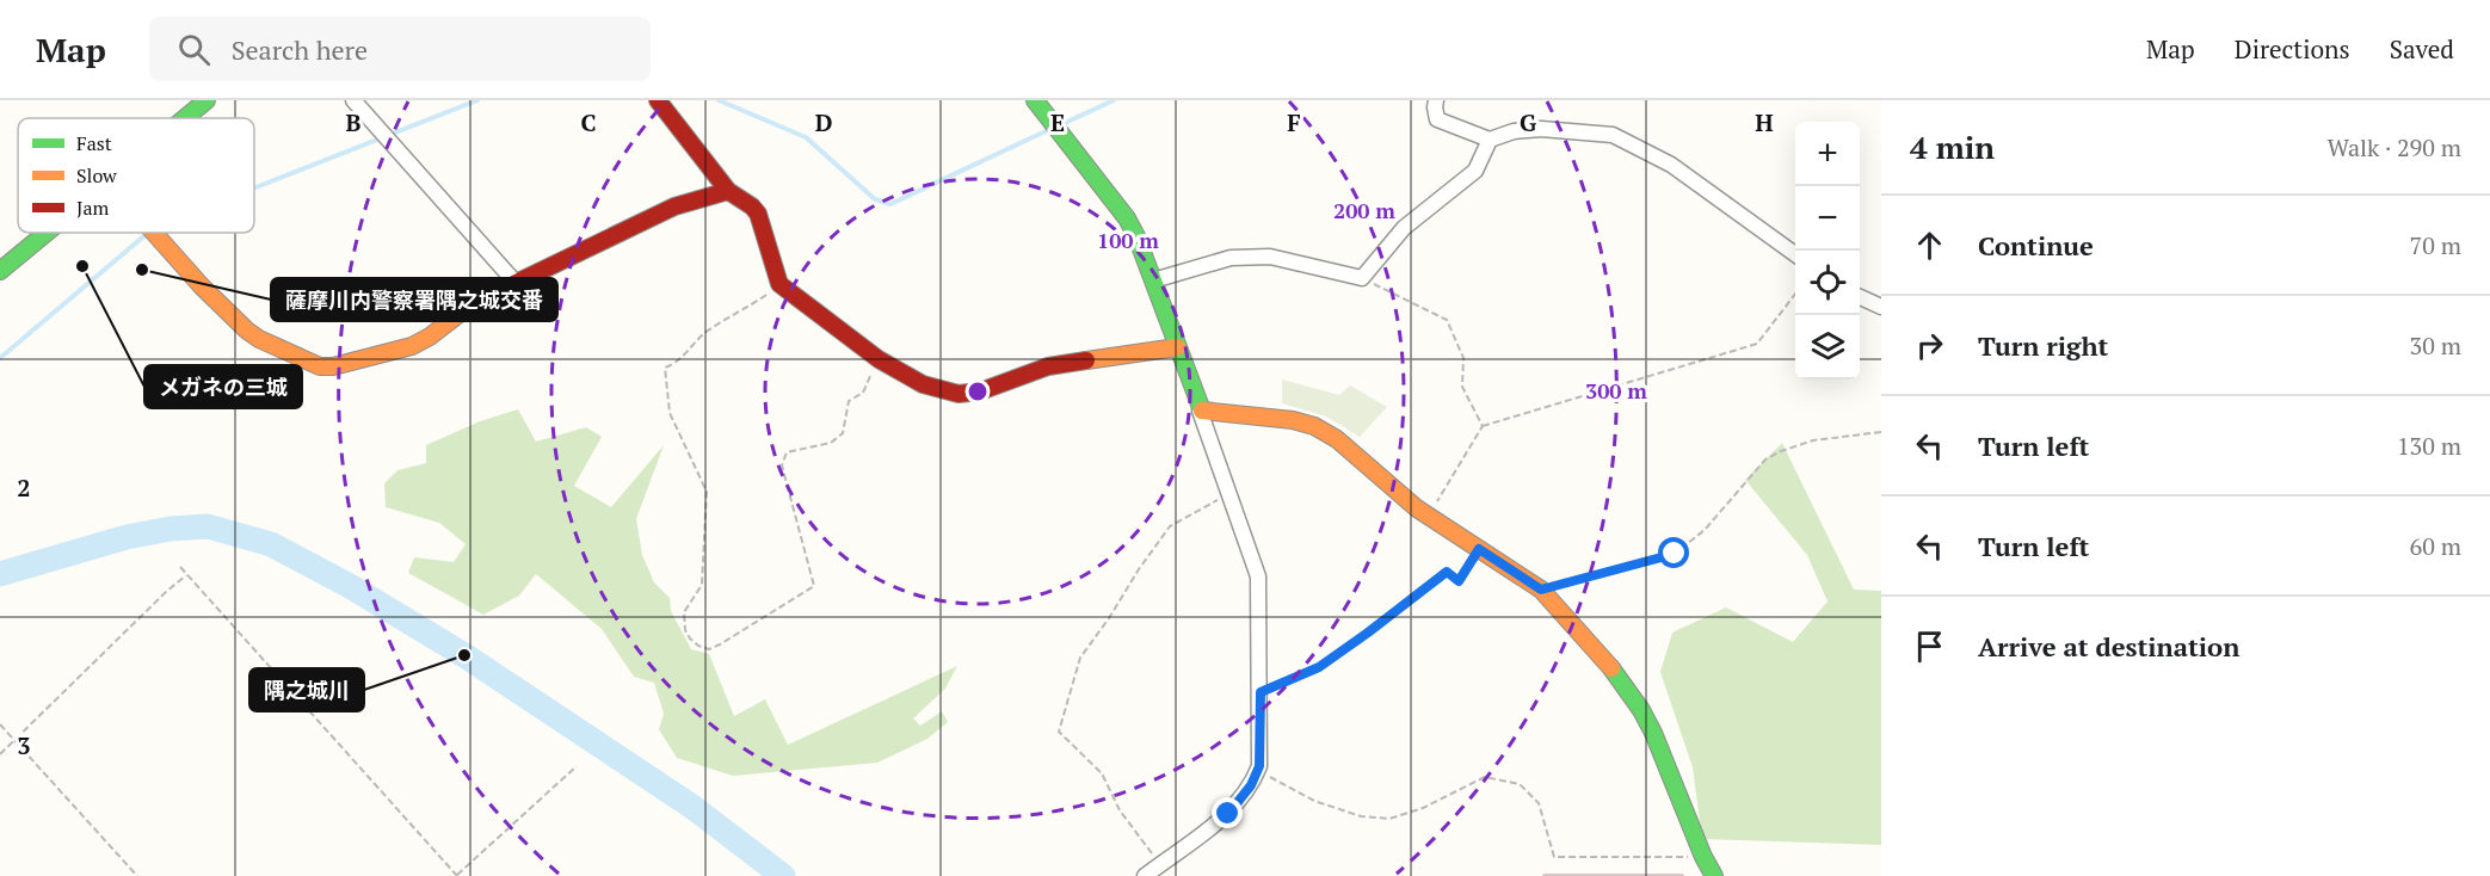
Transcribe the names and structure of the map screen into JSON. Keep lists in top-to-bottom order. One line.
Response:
{"places":["メガネの三城","薩摩川内警察署隅之城交番","隅之城川"],"legend":["Fast","Slow","Jam"],"page":{"header":"Map","search":"Search here","nav":["Map","Directions","Saved"],"heading":["4 min","Walk · 290 m"],"map_buttons":["+","−"],"list":[["Continue","70 m"],["Turn right","30 m"],["Turn left","130 m"],["Turn left","60 m"],"Arrive at destination"]},"grid":{"columns":["B","C","D","E","F","G","H"],"rows":["2","3"]},"rings":["200 m","100 m","300 m"]}
